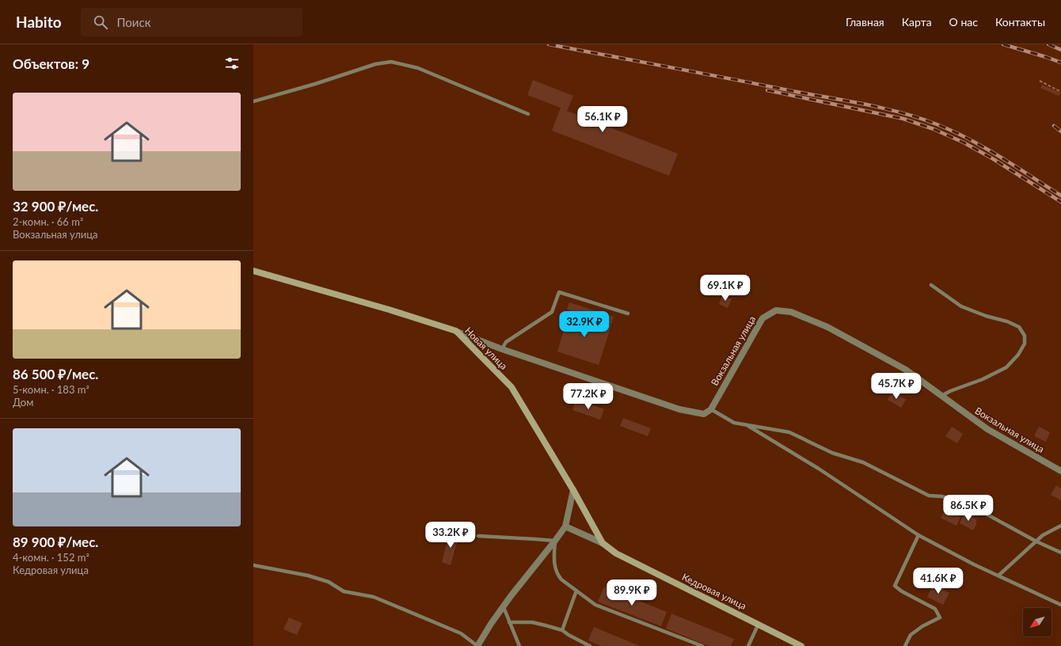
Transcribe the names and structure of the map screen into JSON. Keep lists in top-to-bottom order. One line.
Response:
{"streets":{"street":["Новая улица","Вокзальная улица","Кедровая улица"]},"crossings":[["Новая улица","Кедровая улица"]],"north":"bottom left","page":{"header":"Habito","search":"Поиск","nav":["Главная","Карта","О нас","Контакты"],"heading":"Объектов: 9","list":[{"name":"32 900 ₽/мес.","note":"2-комн. · 66 m² · Вокзальная улица"},{"name":"86 500 ₽/мес.","note":"5-комн. · 183 m² · Дом"},{"name":"89 900 ₽/мес.","note":"4-комн. · 152 m² · Кедровая улица"}],"price":["56.1K ₽","69.1K ₽","32.9K ₽","45.7K ₽","77.2K ₽","86.5K ₽","33.2K ₽","41.6K ₽","89.9K ₽"]}}
